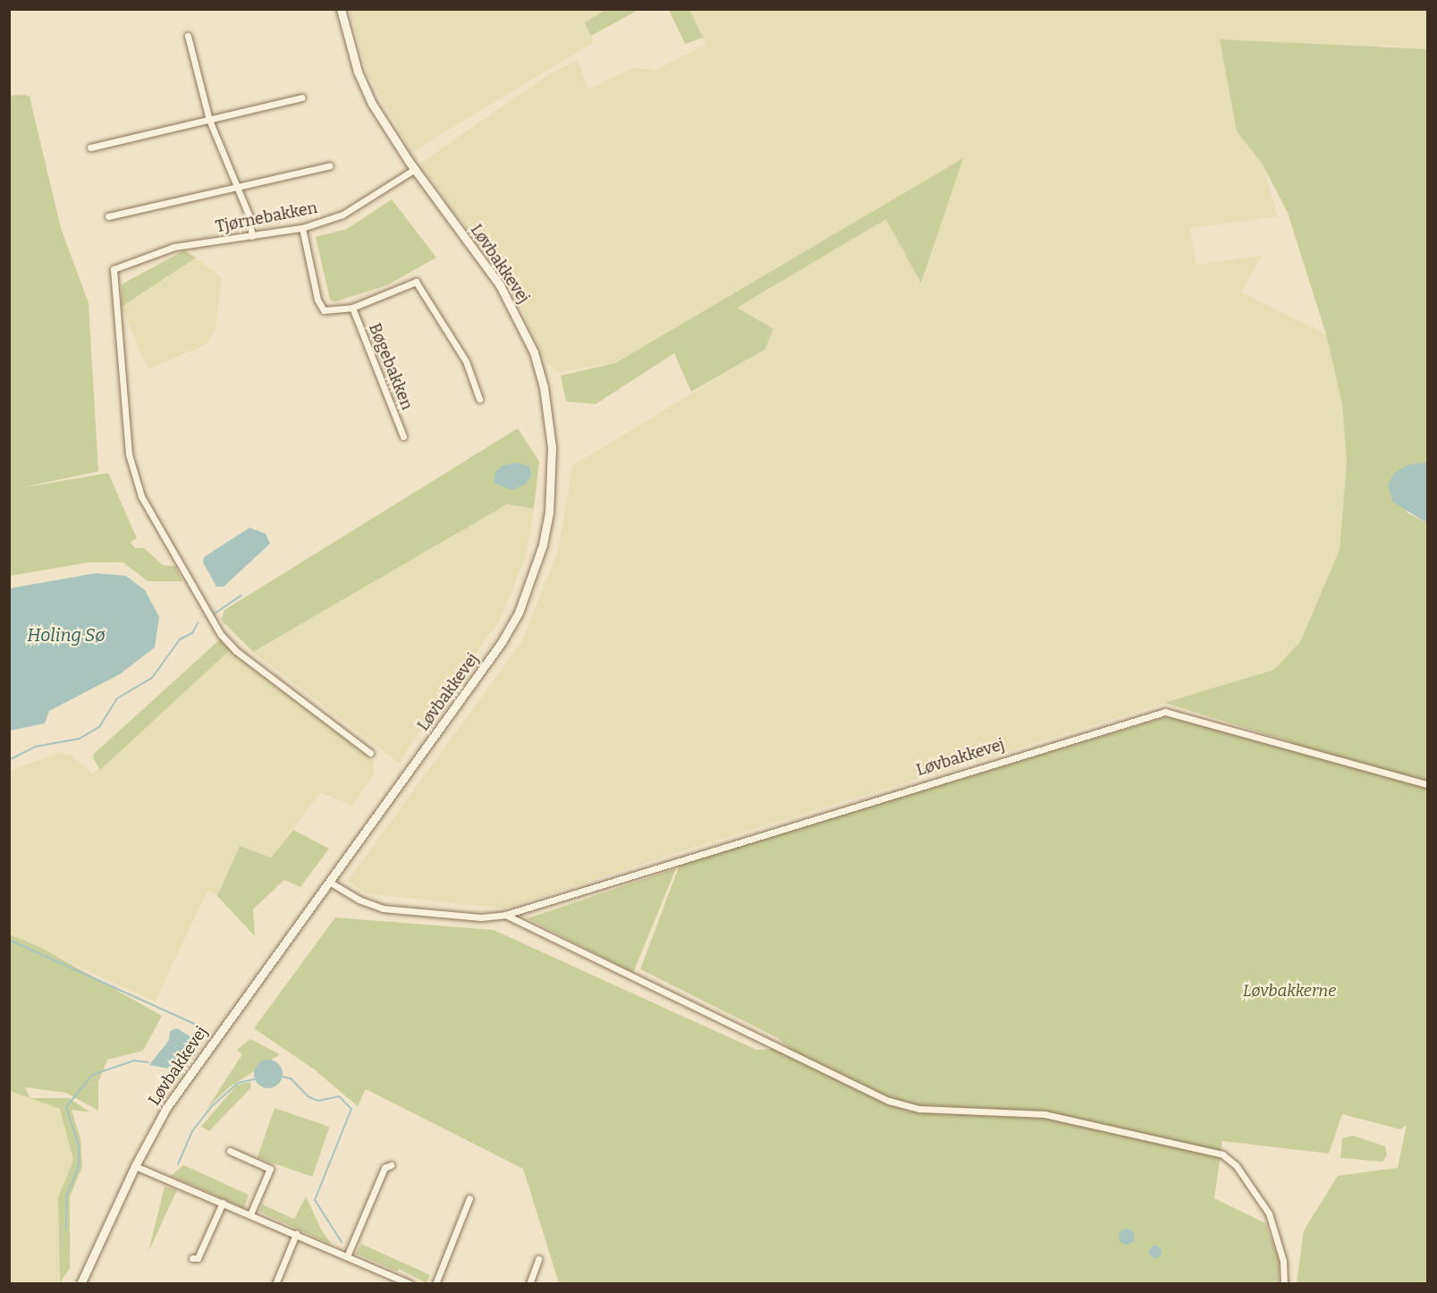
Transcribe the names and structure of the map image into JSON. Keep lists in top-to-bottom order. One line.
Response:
{"streets":{"street":["Tjørnebakken","Løvbakkevej","Bøgebakken"]},"crossings":[["Tjørnebakken","Løvbakkevej"],["Tjørnebakken","Bøgebakken"]],"water":["Holing Sø"],"parks":["Løvbakkerne"]}
